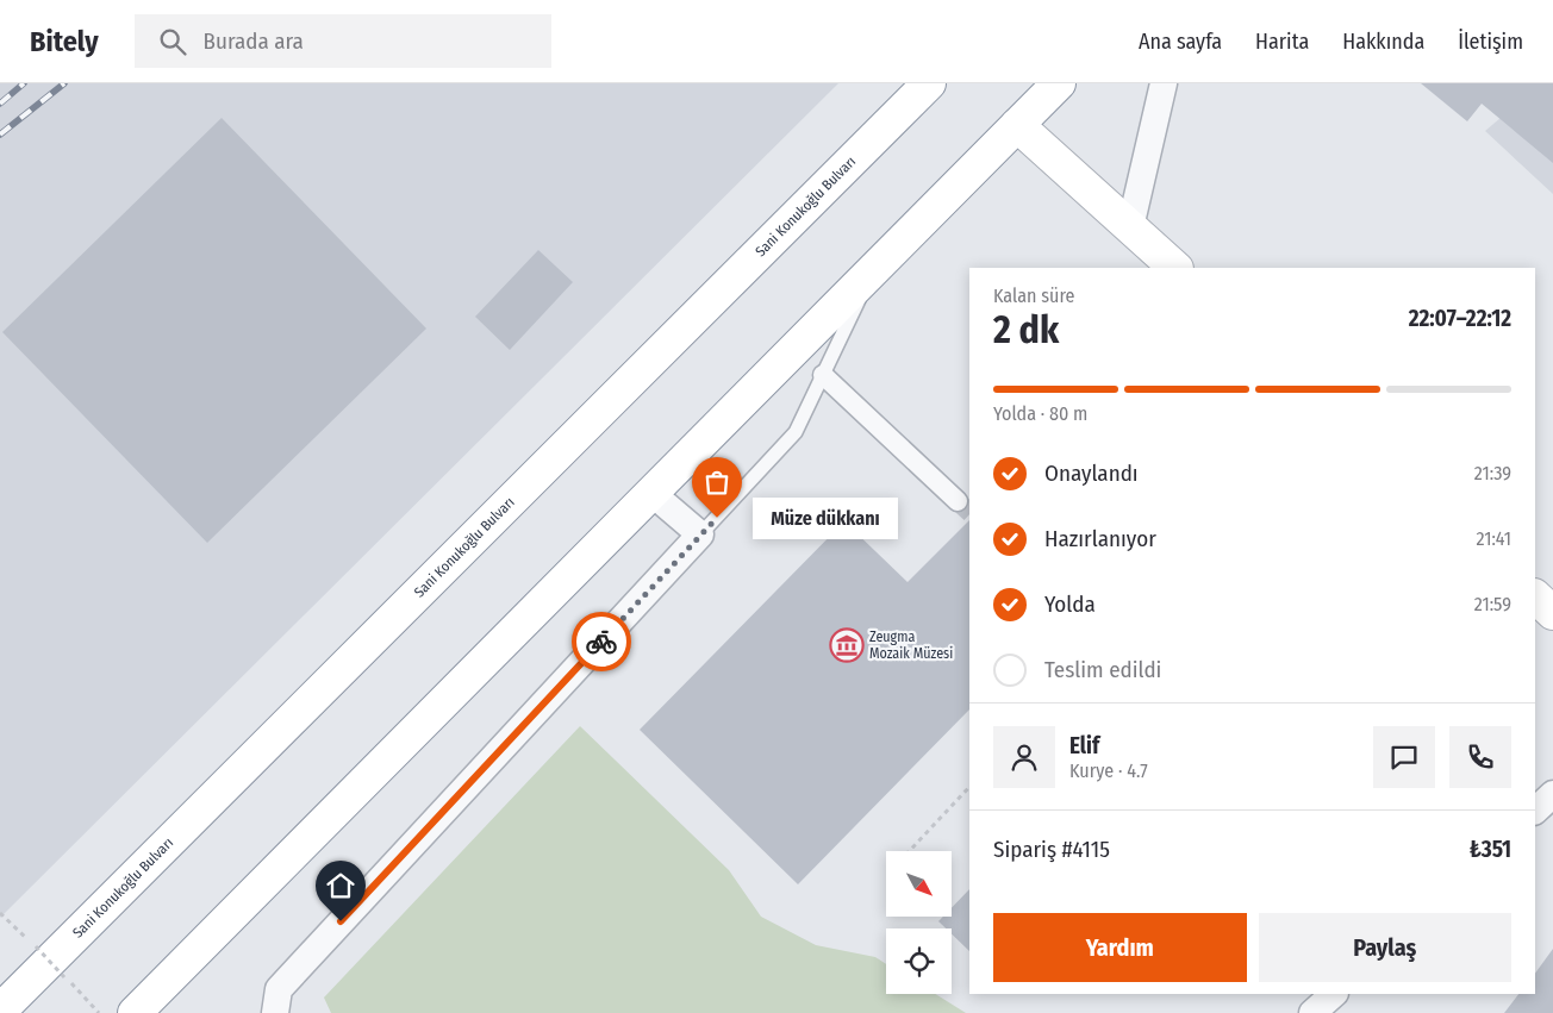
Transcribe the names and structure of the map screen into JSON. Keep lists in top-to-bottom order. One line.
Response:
{"streets":{"main road":["Sani Konukoğlu Bulvarı"]},"places":{"other":["Müze dükkanı"],"museum":["Zeugma Mozaik Müzesi"]},"north":"bottom right","page":{"header":"Bitely","search":"Burada ara","nav":["Ana sayfa","Harita","Hakkında","İletişim"],"heading":["2 dk","Kalan süre","22:07–22:12"],"panel":["Elif","Kurye · 4.7","Sipariş #4115","₺351"],"bar":"Yolda · 80 m","list":[["Onaylandı","21:39"],["Hazırlanıyor","21:41"],["Yolda","21:59"],"Teslim edildi"],"bubble":"Müze dükkanı","buttons":["Yardım","Paylaş"]}}
